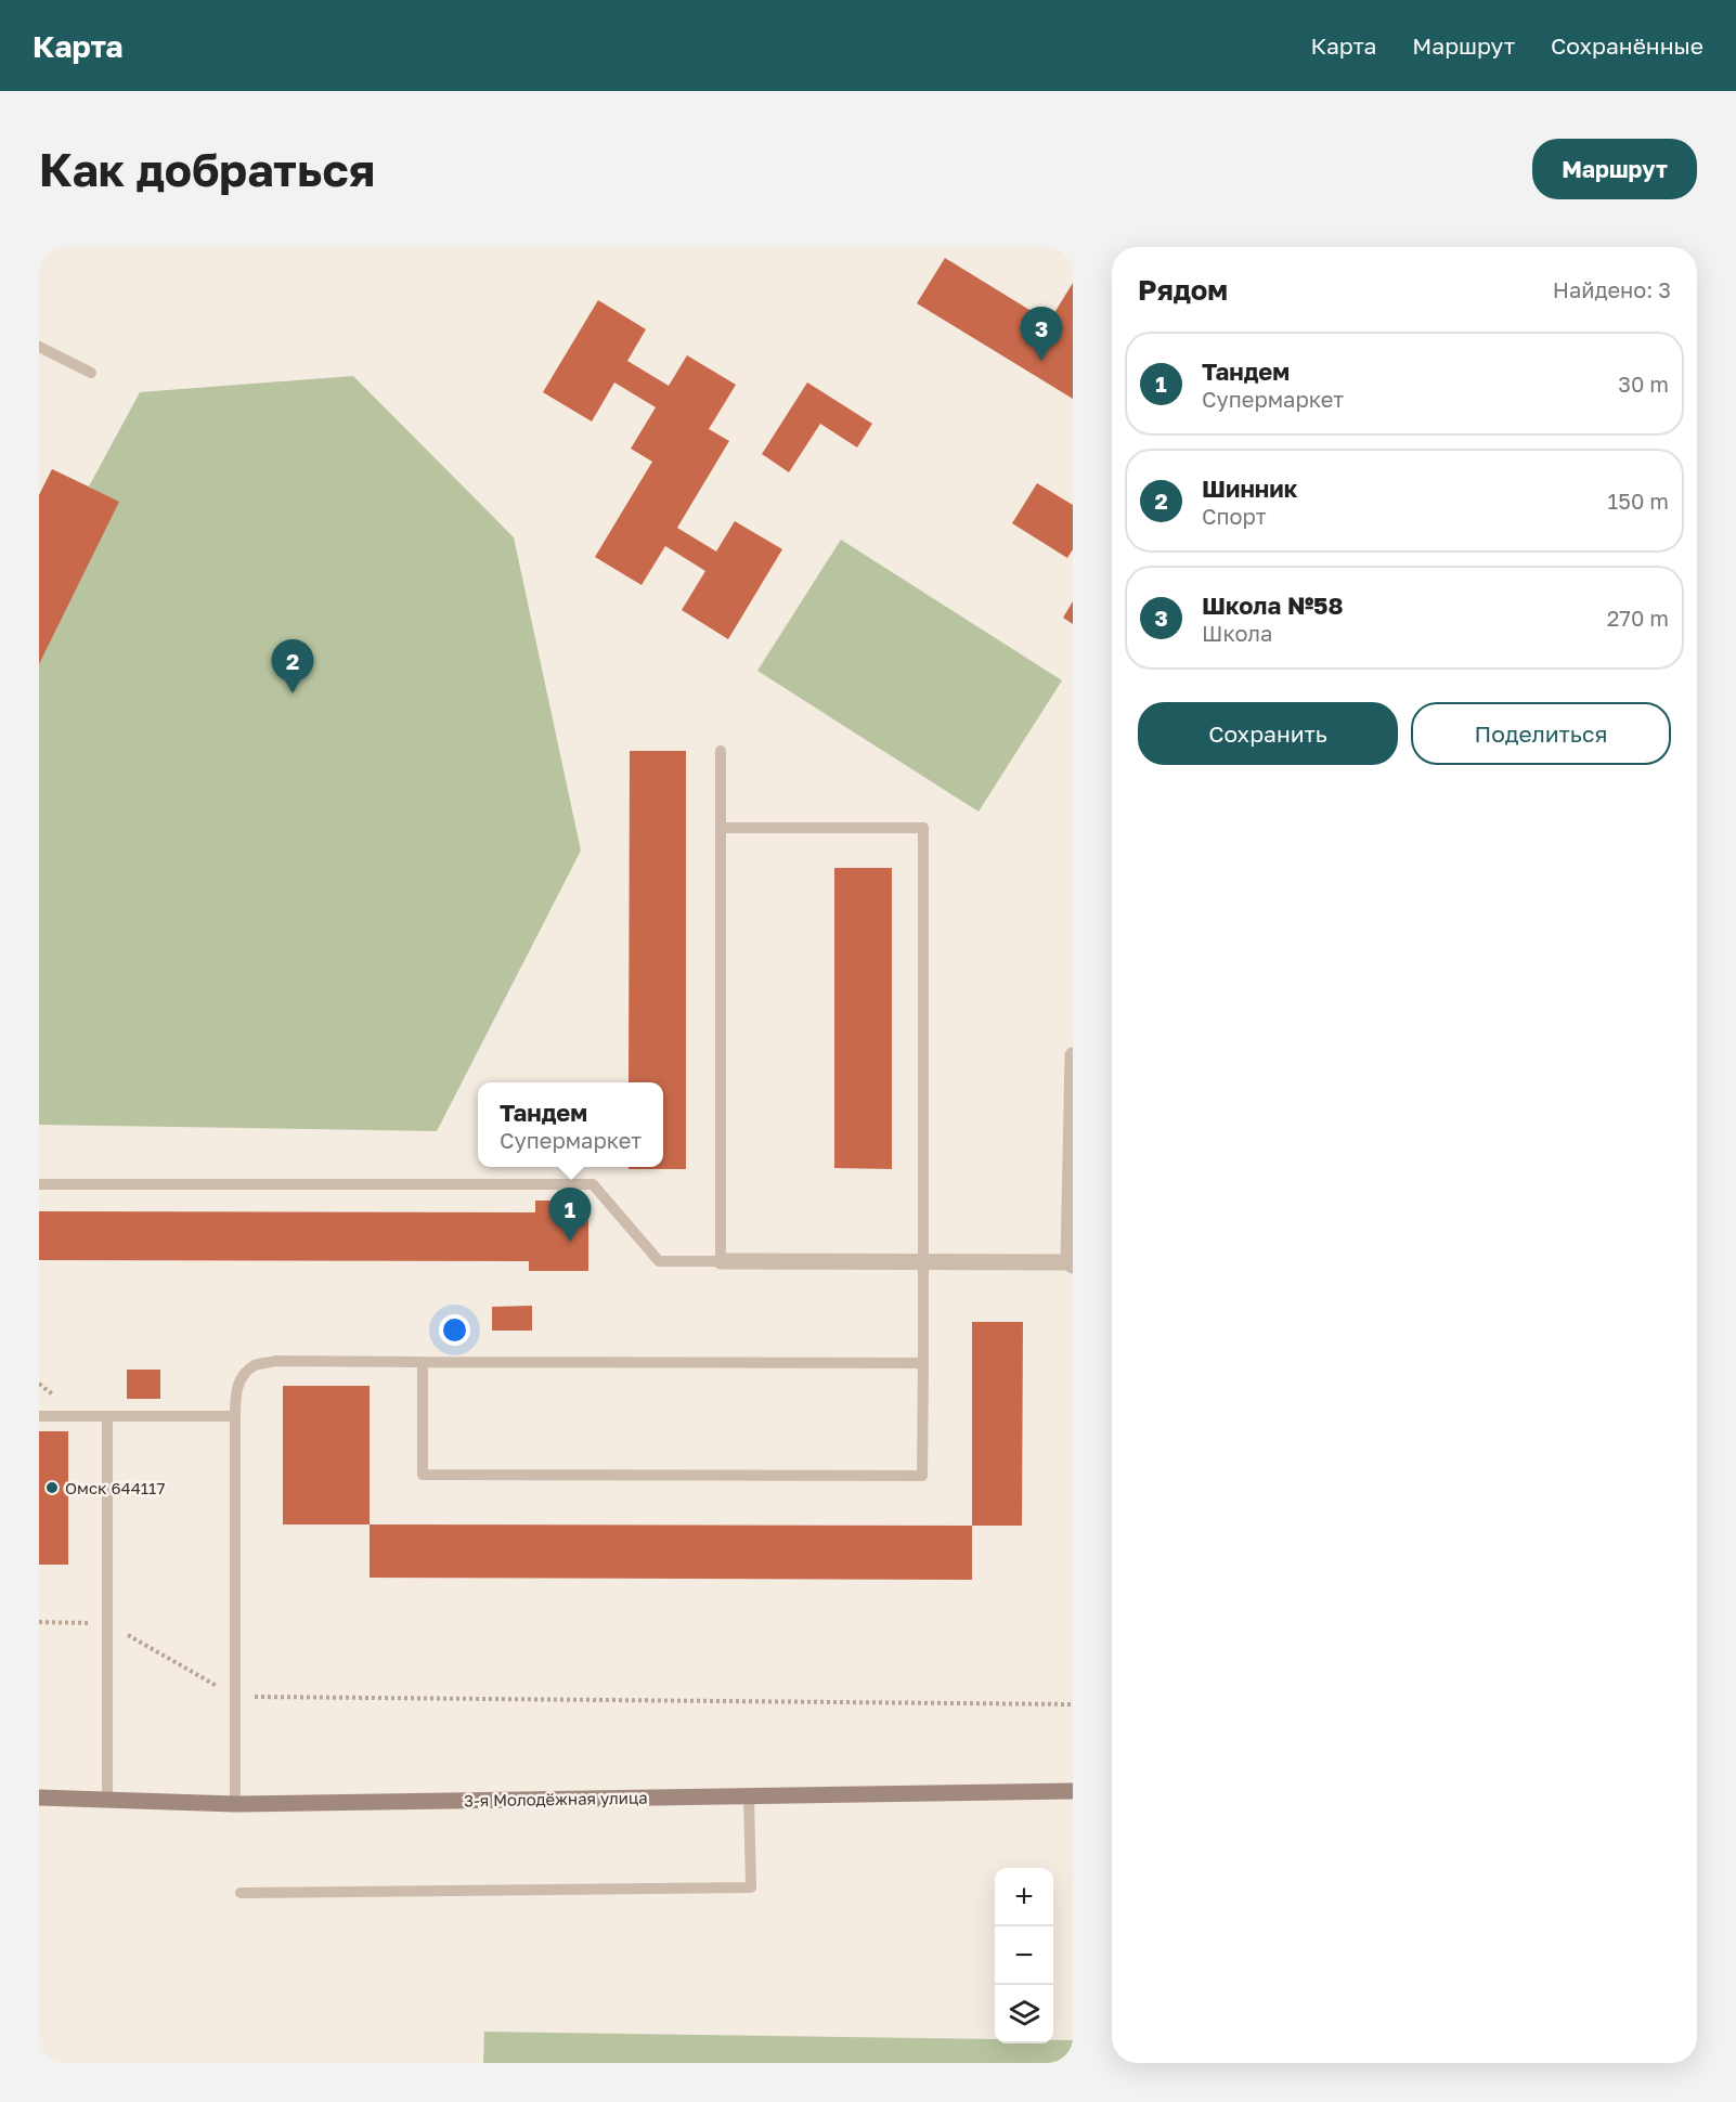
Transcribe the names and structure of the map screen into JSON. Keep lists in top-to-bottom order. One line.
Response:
{"streets":{"main road":["3-я Молодёжная улица"]},"places":["Омск 644117"],"page":{"header":"Карта","nav":["Карта","Маршрут","Сохранённые"],"buttons":["Маршрут",["Сохранить","Поделиться"]],"title":"Как добраться","heading":["Рядом","Найдено: 3"],"pins":["3","2","1"],"list":[{"mark":"1","name":"Тандем","note":"Супермаркет","value":"30 m"},{"mark":"2","name":"Шинник","note":"Спорт","value":"150 m"},{"mark":"3","name":"Школа №58","note":"Школа","value":"270 m"}],"popup":["Тандем","Супермаркет"],"map_buttons":["+","−"]}}
